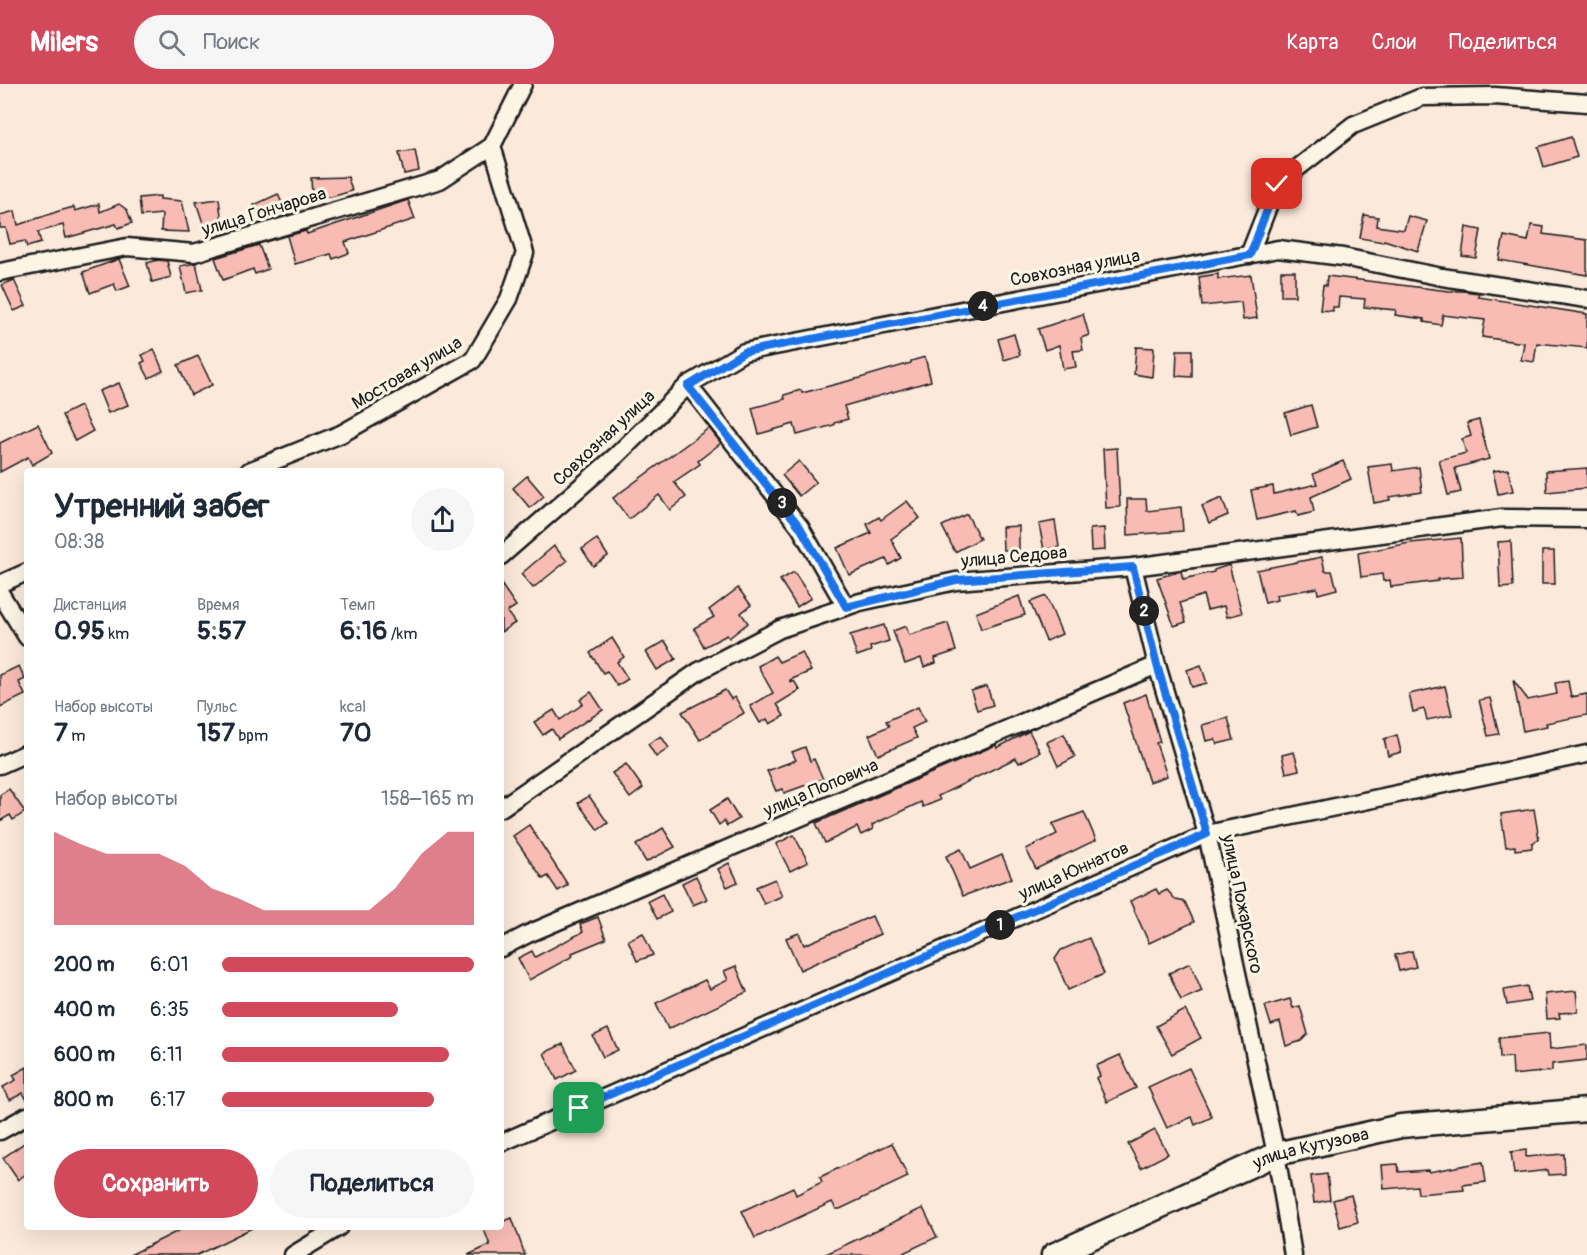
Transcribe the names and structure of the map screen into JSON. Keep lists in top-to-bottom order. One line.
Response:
{"streets":{"main road":["улица Кутузова"],"street":["улица Гончарова","Совхозная улица","Мостовая улица","улица Седова","улица Поповича","улица Юннатов","улица Пожарского"]},"crossings":[["улица Гончарова","Мостовая улица"],["улица Седова","улица Пожарского"],["улица Поповича","улица Пожарского"],["улица Юннатов","улица Пожарского"],["улица Пожарского","улица Кутузова"]],"page":{"header":"Milers","search":"Поиск","nav":["Карта","Слои","Поделиться"],"pins":["4","3","2","1"],"heading":["Утренний забег","08:38"],"stats":[["Дистанция","0.95 km"],["Время","5:57"],["Темп","6:16 /km"],["Набор высоты","7 m"],["Пульс","157 bpm"],["kcal","70"]],"chart":["Набор высоты","158–165 m"],"list":[{"name":"200 m","note":"6:01"},{"name":"400 m","note":"6:35"},{"name":"600 m","note":"6:11"},{"name":"800 m","note":"6:17"}],"buttons":["Сохранить","Поделиться"]}}
